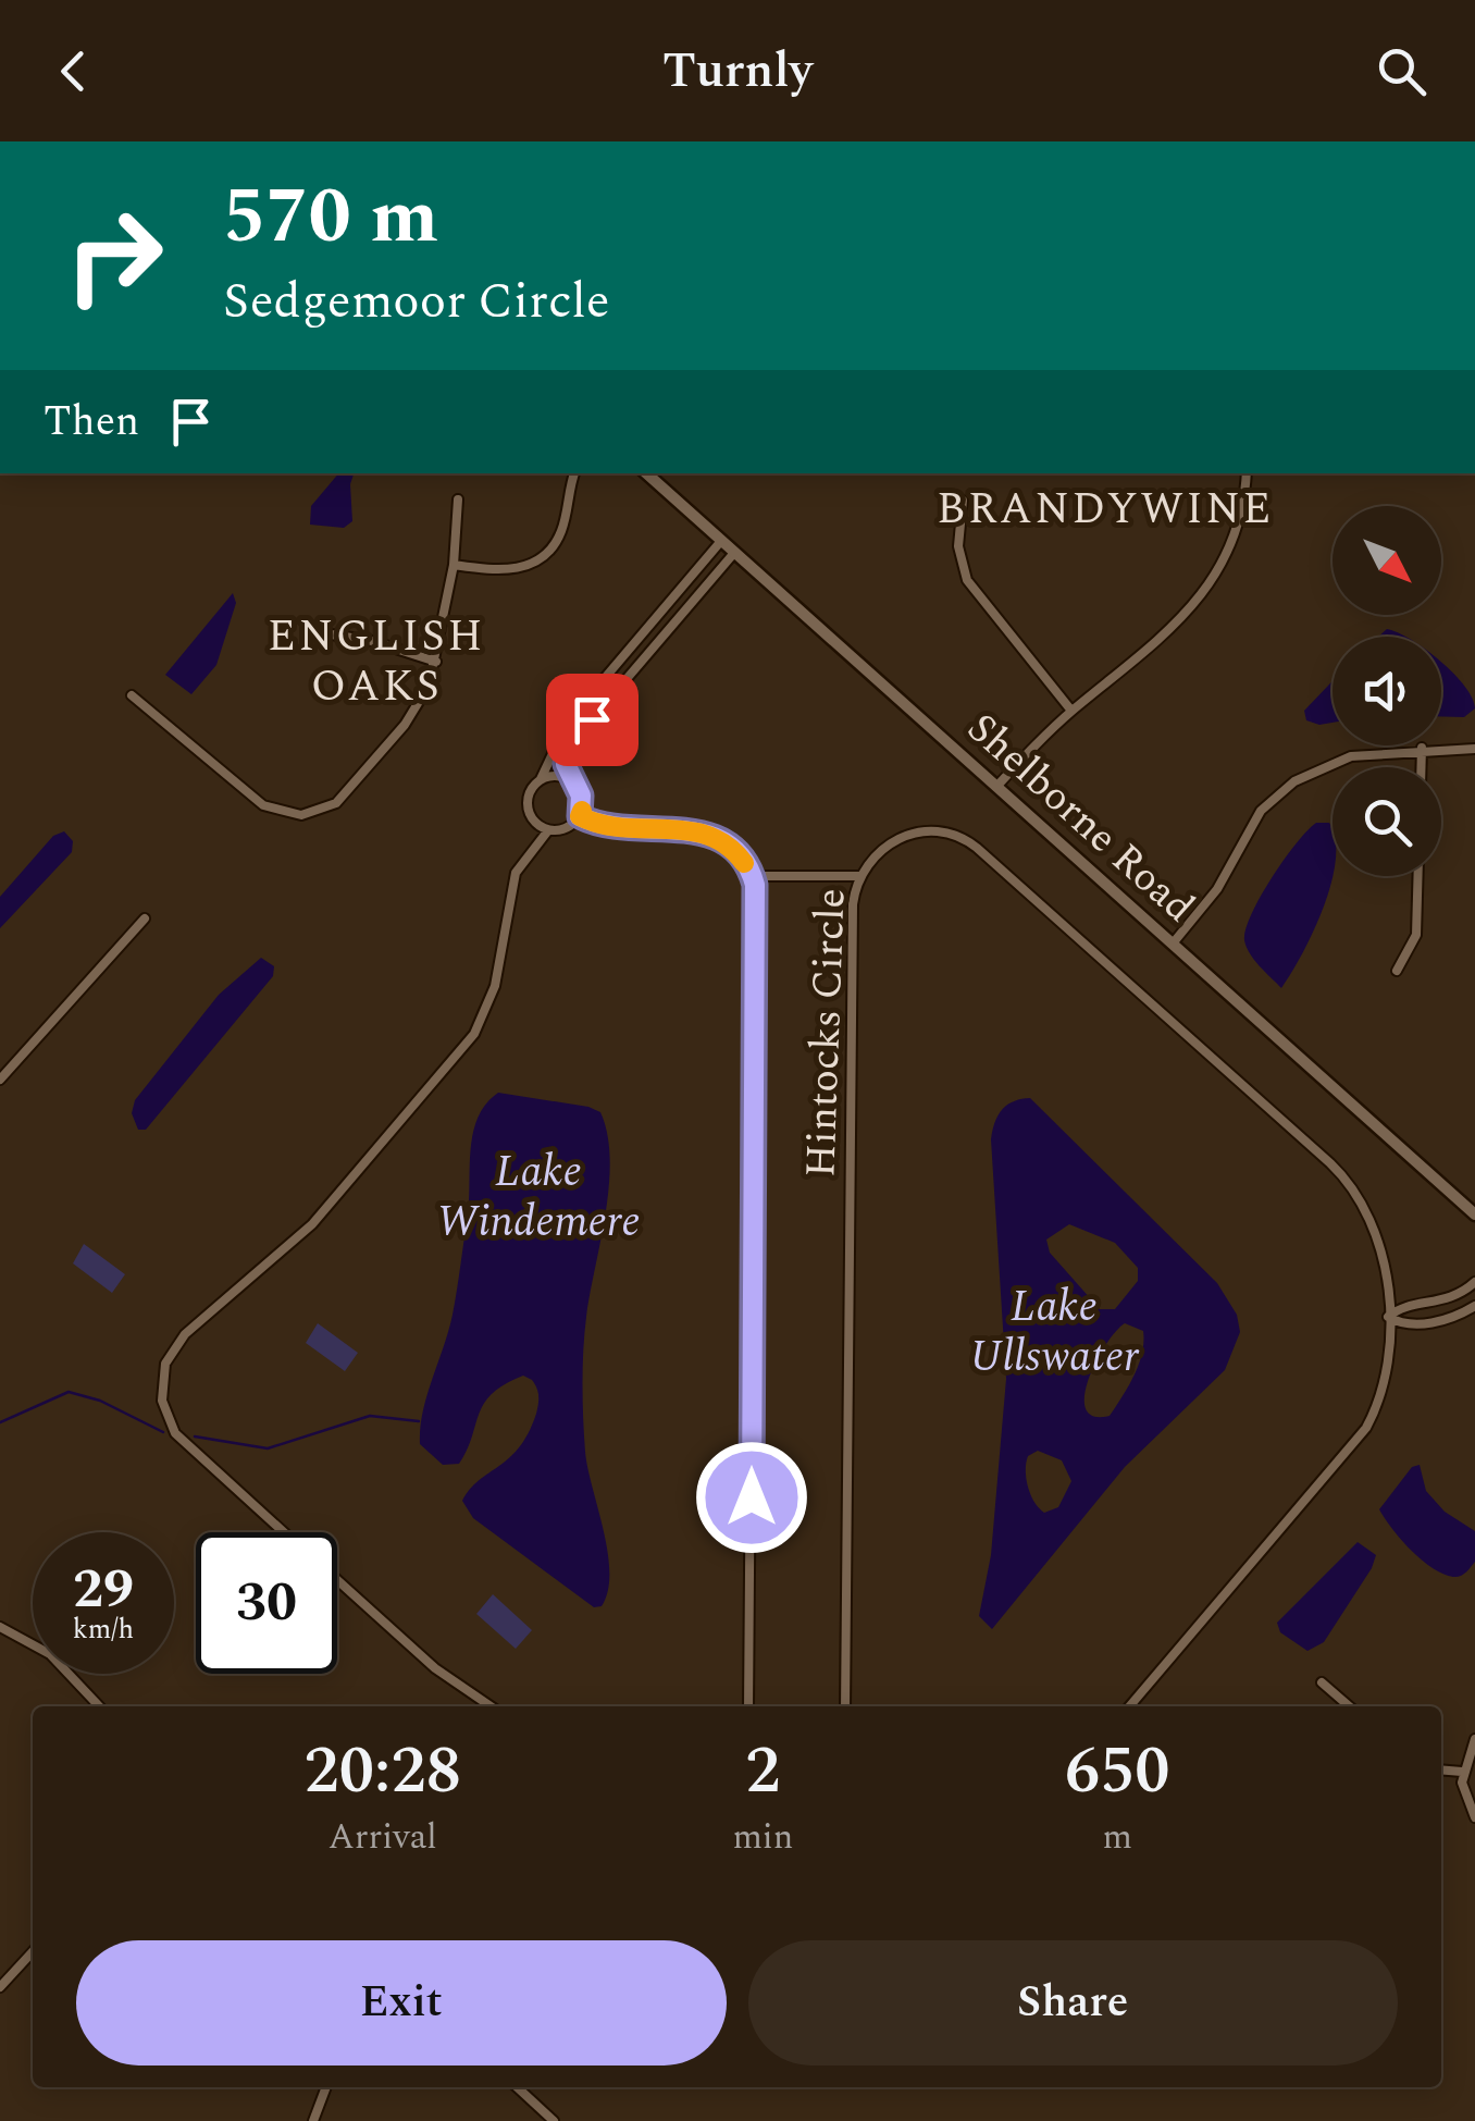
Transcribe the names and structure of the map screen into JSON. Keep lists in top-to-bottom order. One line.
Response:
{"streets":{"street":["Shelborne Road","Hintocks Circle"]},"districts":["BRANDYWINE","ENGLISH OAKS"],"water":["Lake Windemere","Lake Ullswater"],"north":"bottom right","page":{"header":"Turnly","turn":["570 m","Sedgemoor Circle"],"then":"Then","speed":"29 km/h","limit":"30","eta":["20:28","Arrival","2","min","650","m"],"buttons":["Exit","Share"]}}
